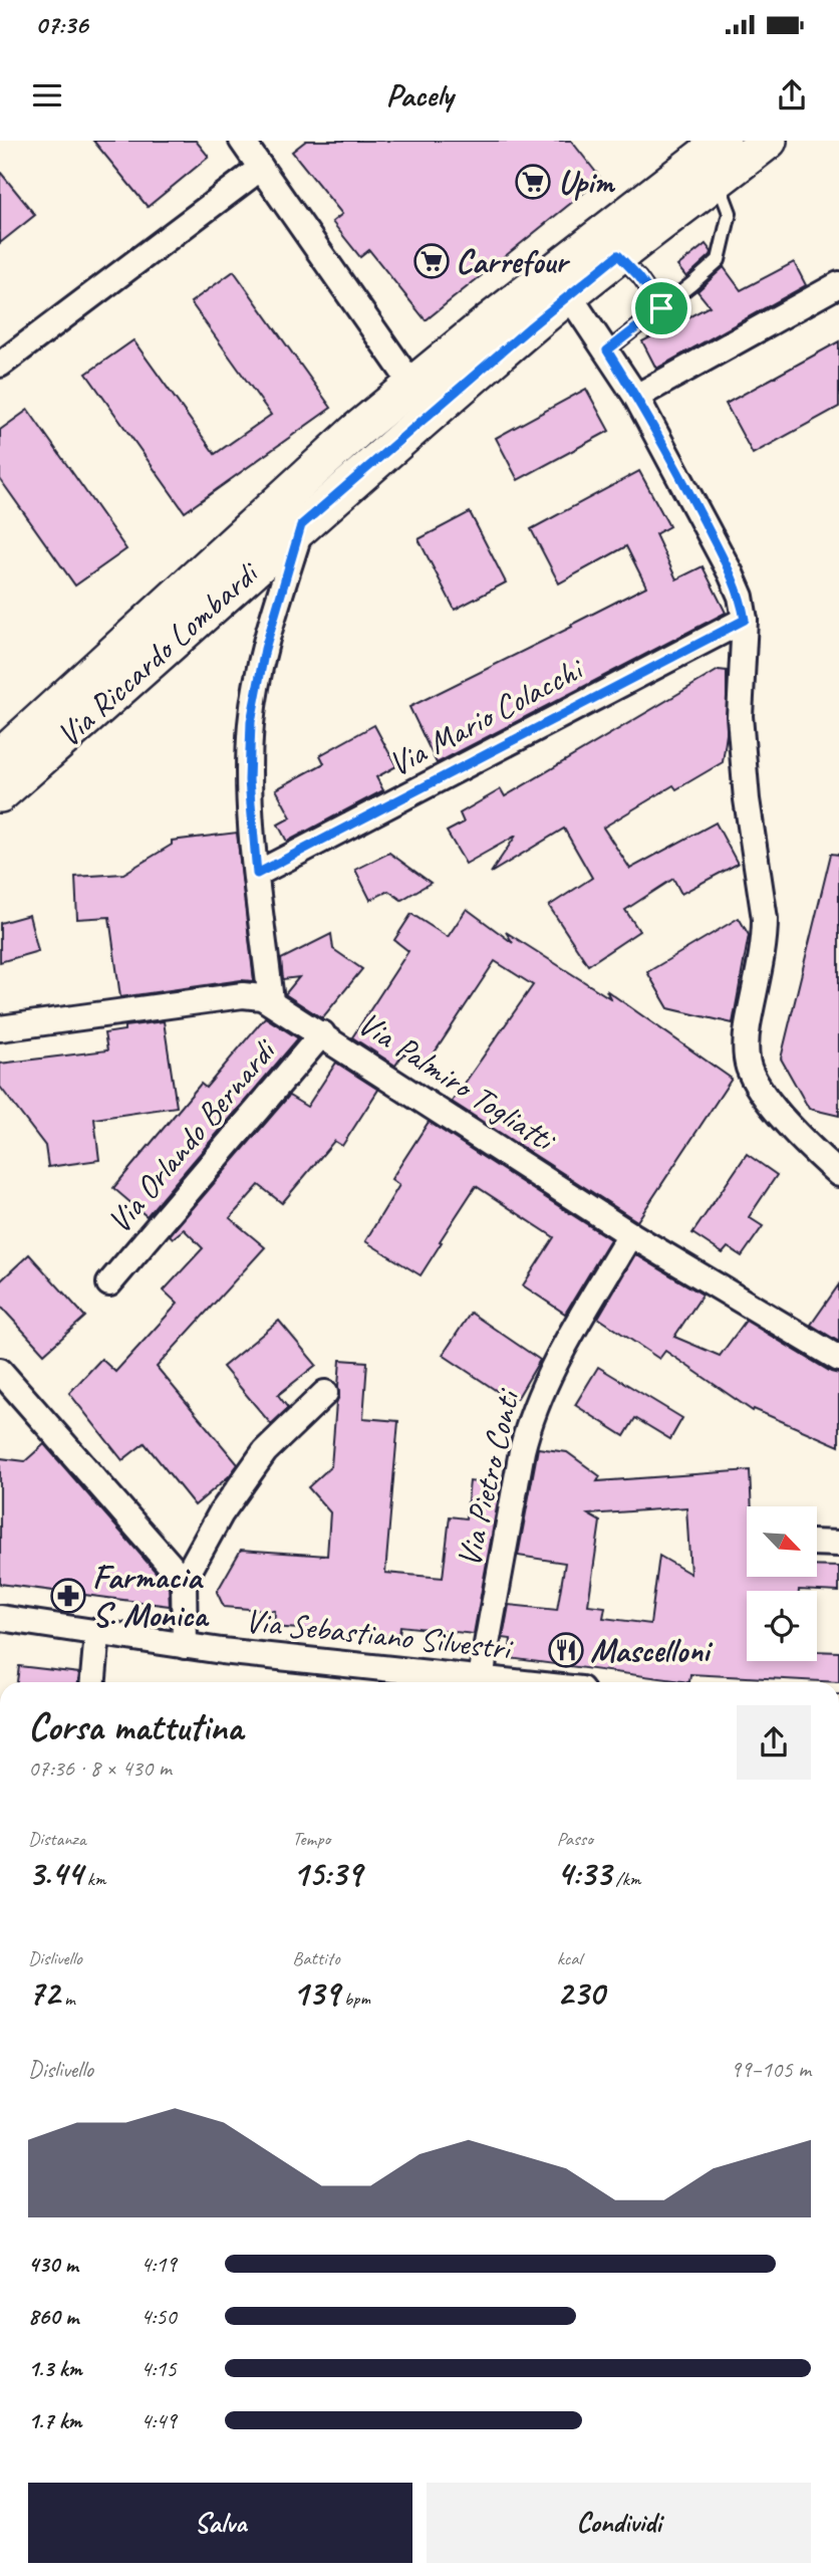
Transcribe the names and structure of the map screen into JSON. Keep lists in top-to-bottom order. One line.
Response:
{"streets":{"main road":["Via Riccardo Lombardi"],"street":["Via Mario Colacchi","Via Palmiro Togliatti","Via Orlando Bernardi","Via Pietro Conti","Via Sebastiano Silvestri"]},"crossings":[["Via Palmiro Togliatti","Via Orlando Bernardi"],["Via Palmiro Togliatti","Via Pietro Conti"],["Via Pietro Conti","Via Sebastiano Silvestri"]],"places":{"supermarket":["Upim","Carrefour"],"pharmacy":["Farmacia S. Monica"],"restaurant":["Mascelloni"]},"north":"bottom right","page":{"status":"07:36","header":"Pacely","heading":["Corsa mattutina","07:36 · 8 × 430 m"],"stats":[["Distanza","3.44 km"],["Tempo","15:39"],["Passo","4:33 /km"],["Dislivello","72 m"],["Battito","139 bpm"],["kcal","230"]],"chart":["Dislivello","99–105 m"],"list":[{"name":"430 m","note":"4:19"},{"name":"860 m","note":"4:50"},{"name":"1.3 km","note":"4:15"},{"name":"1.7 km","note":"4:49"}],"buttons":["Salva","Condividi"]}}
